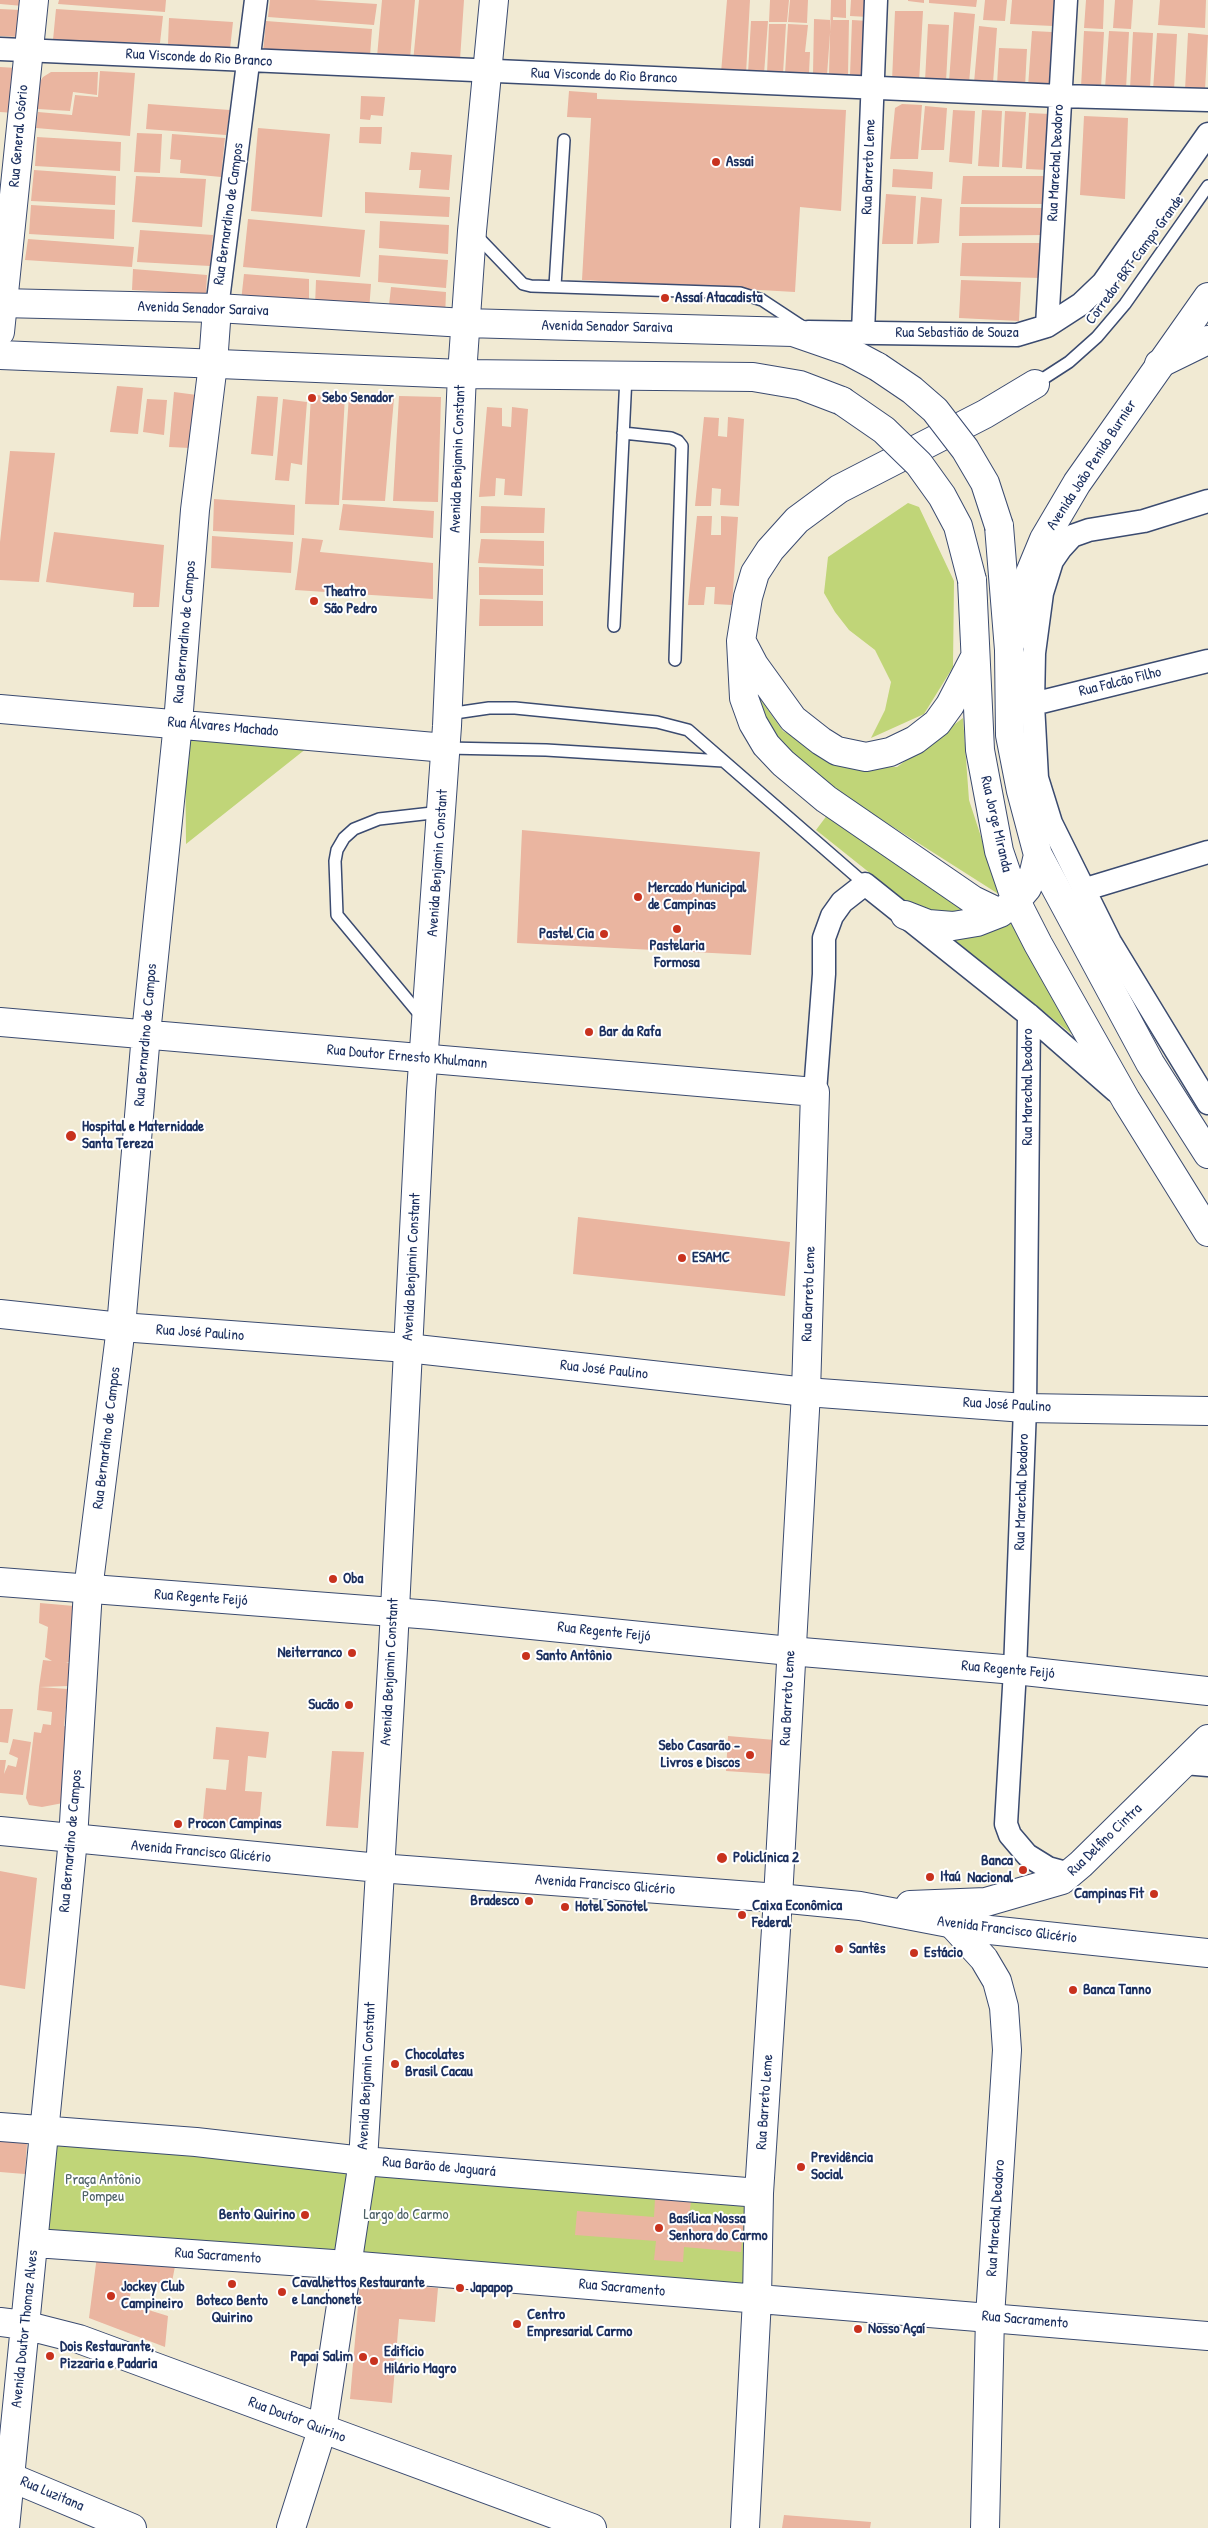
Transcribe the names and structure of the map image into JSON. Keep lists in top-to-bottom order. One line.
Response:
{"streets":{"main road":["Rua General Osório","Rua Marechal Deodoro","Rua Barreto Leme","Rua Bernardino de Campos","Avenida Senador Saraiva","Avenida Benjamin Constant","Avenida João Penido Burnier","Rua Álvares Machado","Rua Jorge Miranda","Rua Doutor Ernesto Khulmann","Rua José Paulino","Rua Regente Feijó","Rua Delfino Cintra","Avenida Francisco Glicério","Rua Barão de Jaguará","Rua Sacramento","Avenida Doutor Thomaz Alves","Rua Doutor Quirino","Rua Luzitana"],"street":["Rua Visconde do Rio Branco","Rua Sebastião de Souza","Rua Falcão Filho"],"lane":["Corredor BRT Campo Grande"]},"crossings":[["Rua Visconde do Rio Branco","Rua General Osório"],["Rua Visconde do Rio Branco","Rua Marechal Deodoro"],["Rua Visconde do Rio Branco","Rua Barreto Leme"],["Rua Visconde do Rio Branco","Rua Bernardino de Campos"],["Rua Visconde do Rio Branco","Avenida Benjamin Constant"],["Rua General Osório","Avenida Senador Saraiva"],["Rua Marechal Deodoro","Rua Sebastião de Souza"],["Rua Marechal Deodoro","Rua Jorge Miranda"],["Rua Marechal Deodoro","Rua José Paulino"],["Rua Marechal Deodoro","Rua Regente Feijó"],["Rua Marechal Deodoro","Rua Delfino Cintra"],["Rua Marechal Deodoro","Avenida Francisco Glicério"],["Rua Marechal Deodoro","Rua Sacramento"],["Rua Barreto Leme","Rua Sebastião de Souza"],["Rua Barreto Leme","Rua Jorge Miranda"],["Rua Barreto Leme","Rua Doutor Ernesto Khulmann"],["Rua Barreto Leme","Rua José Paulino"],["Rua Barreto Leme","Rua Regente Feijó"],["Rua Barreto Leme","Avenida Francisco Glicério"],["Rua Barreto Leme","Rua Barão de Jaguará"],["Rua Barreto Leme","Rua Sacramento"],["Rua Bernardino de Campos","Avenida Senador Saraiva"],["Rua Bernardino de Campos","Rua Álvares Machado"],["Rua Bernardino de Campos","Rua Doutor Ernesto Khulmann"],["Rua Bernardino de Campos","Rua José Paulino"],["Rua Bernardino de Campos","Rua Regente Feijó"],["Rua Bernardino de Campos","Avenida Francisco Glicério"],["Rua Bernardino de Campos","Rua Barão de Jaguará"],["Rua Bernardino de Campos","Avenida Doutor Thomaz Alves"],["Avenida Senador Saraiva","Rua Sebastião de Souza"],["Avenida Senador Saraiva","Avenida Benjamin Constant"],["Avenida Senador Saraiva","Avenida João Penido Burnier"],["Avenida Benjamin Constant","Rua Álvares Machado"],["Avenida Benjamin Constant","Rua Doutor Ernesto Khulmann"],["Avenida Benjamin Constant","Rua José Paulino"],["Avenida Benjamin Constant","Rua Regente Feijó"],["Avenida Benjamin Constant","Avenida Francisco Glicério"],["Avenida Benjamin Constant","Rua Barão de Jaguará"],["Avenida Benjamin Constant","Rua Sacramento"],["Avenida Benjamin Constant","Rua Doutor Quirino"],["Rua Delfino Cintra","Avenida Francisco Glicério"],["Rua Barão de Jaguará","Avenida Doutor Thomaz Alves"],["Rua Sacramento","Avenida Doutor Thomaz Alves"],["Avenida Doutor Thomaz Alves","Rua Doutor Quirino"],["Avenida Doutor Thomaz Alves","Rua Luzitana"]],"parks":["Praça Antônio Pompeu","Largo do Carmo"],"places":["Assai","Assaí Atacadista","Sebo Senador","Theatro São Pedro","Mercado Municipal de Campinas","Pastelaria Formosa","Pastel Cia","Bar da Rafa","Hospital e Maternidade Santa Tereza","ESAMC","Oba","Neiterranco","Santo Antônio","Sucão","Sebo Casarão - Livros e Discos","Procon Campinas","Policlínica 2","Banca Nacional","Itaú","Campinas Fit","Bradesco","Hotel Sonotel","Caixa Econômica Federal","Santês","Estácio","Banca Tanno","Chocolates Brasil Cacau","Previdência Social","Bento Quirino","Basílica Nossa Senhora do Carmo","Boteco Bento Quirino","Japapop","Cavalhettos Restaurante e Lanchonete","Jockey Club Campineiro","Centro Empresarial Carmo","Nosso Açaí","Dois Restaurante, Pizzaria e Padaria","Papai Salim","Edifício Hilário Magro"]}
